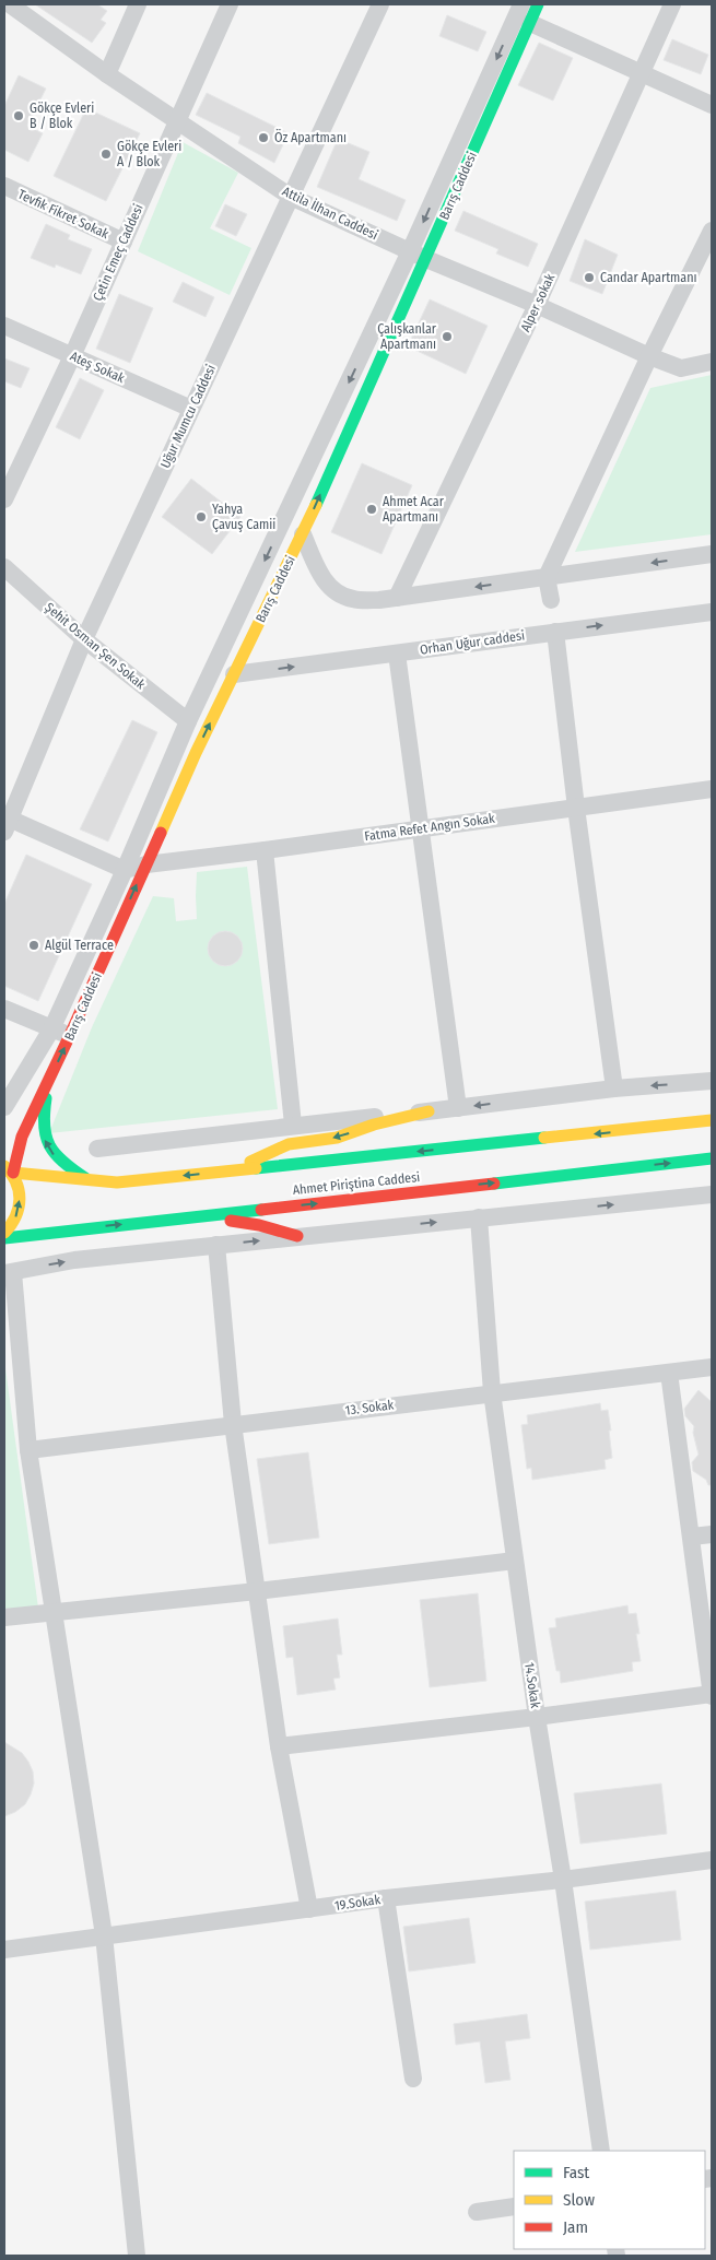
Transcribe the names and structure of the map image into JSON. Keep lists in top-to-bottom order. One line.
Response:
{"streets":{"street":["Barış Caddesi","Attila İlhan Caddesi","Tevfik Fikret Sokak","Çetin Emeç Caddesi","Alper sokak","Ateş Sokak","Uğur Mumcu Caddesi","Orhan Uğur caddesi","Şehit Osman Şen Sokak","Fatma Refet Angın Sokak","Ahmet Piriştina Caddesi","13. Sokak","14.Sokak","19.Sokak"]},"crossings":[["Barış Caddesi","Attila İlhan Caddesi"],["Barış Caddesi","Orhan Uğur caddesi"],["Barış Caddesi","Şehit Osman Şen Sokak"],["Barış Caddesi","Fatma Refet Angın Sokak"],["Barış Caddesi","Ahmet Piriştina Caddesi"],["Attila İlhan Caddesi","Çetin Emeç Caddesi"],["Attila İlhan Caddesi","Alper sokak"],["Attila İlhan Caddesi","Uğur Mumcu Caddesi"],["Tevfik Fikret Sokak","Çetin Emeç Caddesi"],["Çetin Emeç Caddesi","Ateş Sokak"],["Ateş Sokak","Uğur Mumcu Caddesi"],["Uğur Mumcu Caddesi","Şehit Osman Şen Sokak"],["13. Sokak","14.Sokak"],["14.Sokak","19.Sokak"]],"places":["Gökçe Evleri B / Blok","Öz Apartmanı","Gökçe Evleri A / Blok","Candar Apartmanı","Çalışkanlar Apartmanı","Ahmet Acar Apartmanı","Yahya Çavuş Camii","Algül Terrace"],"legend":["Fast","Slow","Jam"]}
